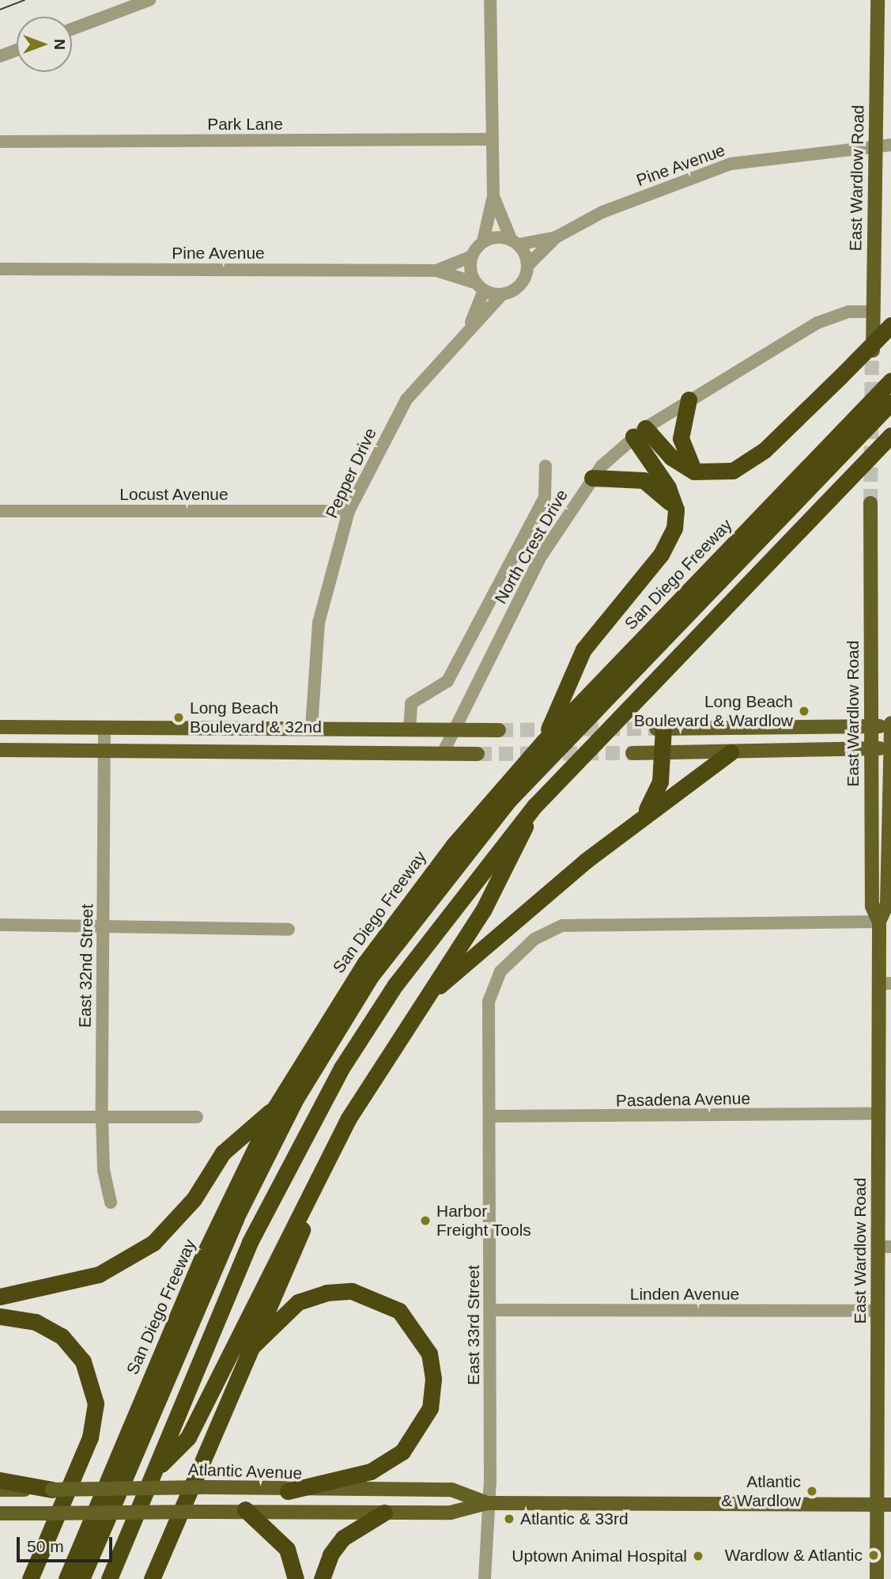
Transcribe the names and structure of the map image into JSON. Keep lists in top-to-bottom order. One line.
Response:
{"streets":{"highway":["San Diego Freeway"],"main road":["East Wardlow Road","Atlantic Avenue"],"street":["Park Lane","Pine Avenue","Pepper Drive","Locust Avenue","North Crest Drive","East 32nd Street","Pasadena Avenue","Linden Avenue","East 33rd Street"]},"crossings":[["Pine Avenue","East Wardlow Road"],["Pine Avenue","Pepper Drive"],["East Wardlow Road","North Crest Drive"],["East Wardlow Road","Pasadena Avenue"],["East Wardlow Road","Linden Avenue"],["East Wardlow Road","East 33rd Street"],["East Wardlow Road","Atlantic Avenue"],["Pepper Drive","Locust Avenue"],["Pasadena Avenue","East 33rd Street"],["Linden Avenue","East 33rd Street"],["East 33rd Street","Atlantic Avenue"]],"places":["Long Beach Boulevard & Wardlow","Long Beach Boulevard & 32nd","Harbor Freight Tools","Atlantic & Wardlow","Atlantic & 33rd","Wardlow & Atlantic","Uptown Animal Hospital"],"scale_bar":"50 m","north":"right"}
